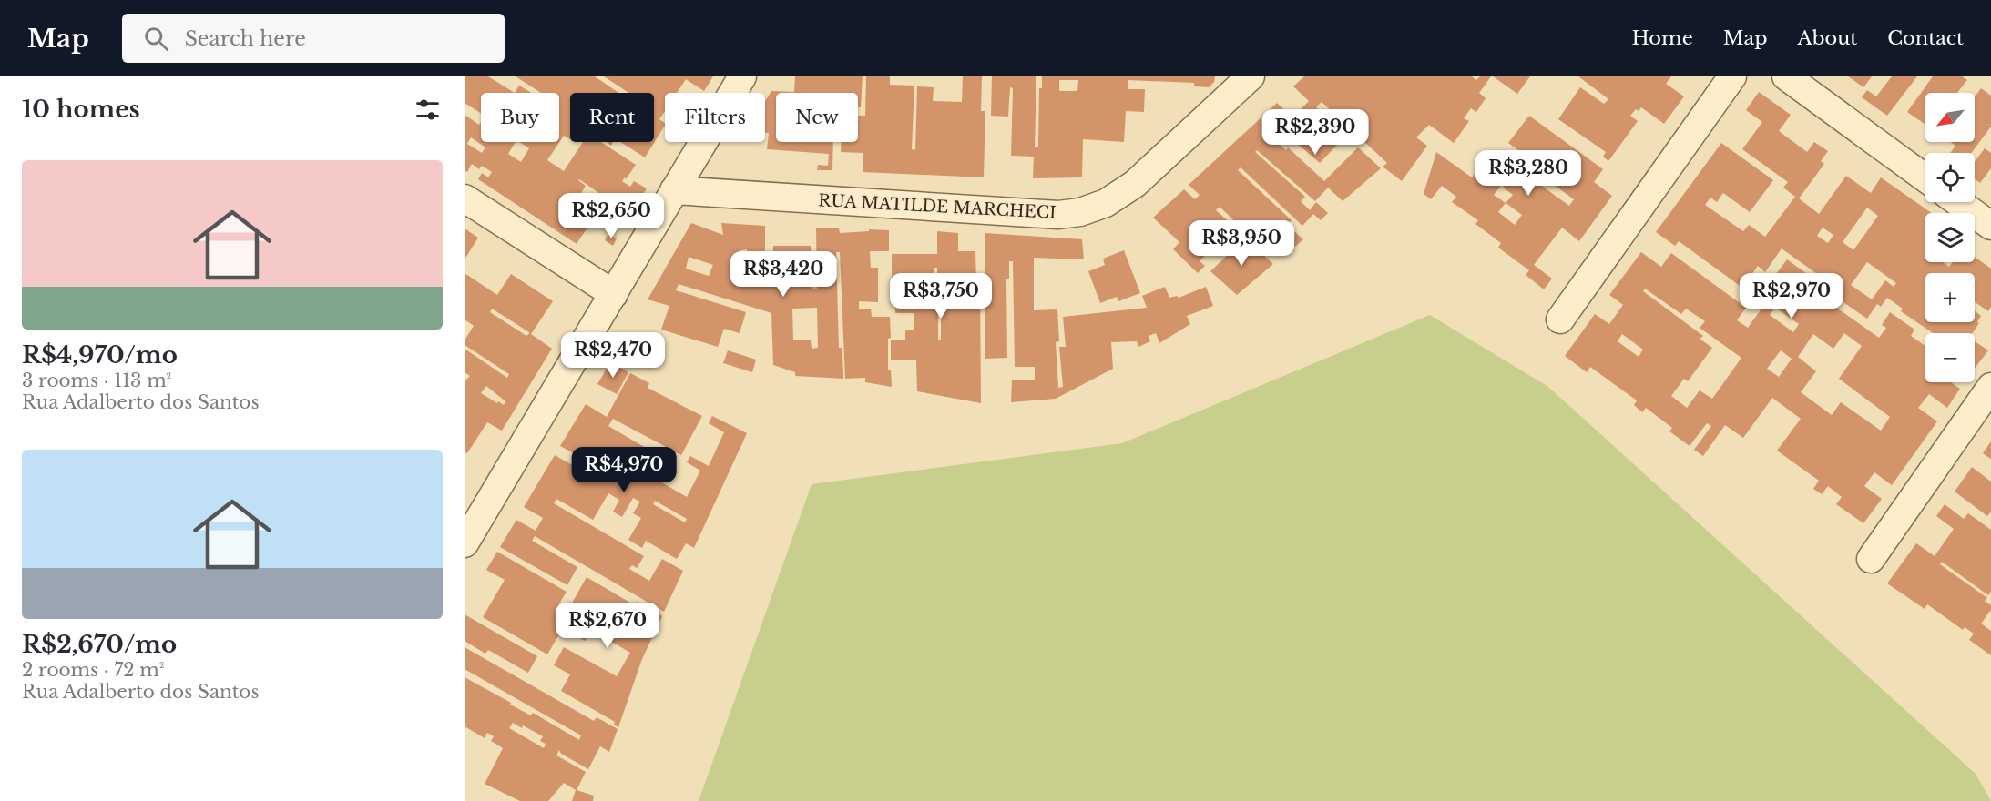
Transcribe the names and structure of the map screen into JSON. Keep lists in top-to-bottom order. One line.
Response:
{"streets":{"street":["RUA MATILDE MARCHECI"]},"north":"bottom left","page":{"header":"Map","search":"Search here","nav":["Home","Map","About","Contact"],"heading":"10 homes","map_buttons":["+","−"],"chip":["Buy","Rent","Filters","New"],"price":["R$2,390","R$3,280","R$2,650","R$3,950","R$3,420","R$3,750","R$2,970","R$2,470","R$4,970","R$2,670"],"list":[{"name":"R$4,970/mo","note":"3 rooms · 113 m² · Rua Adalberto dos Santos"},{"name":"R$2,670/mo","note":"2 rooms · 72 m² · Rua Adalberto dos Santos"}]}}
